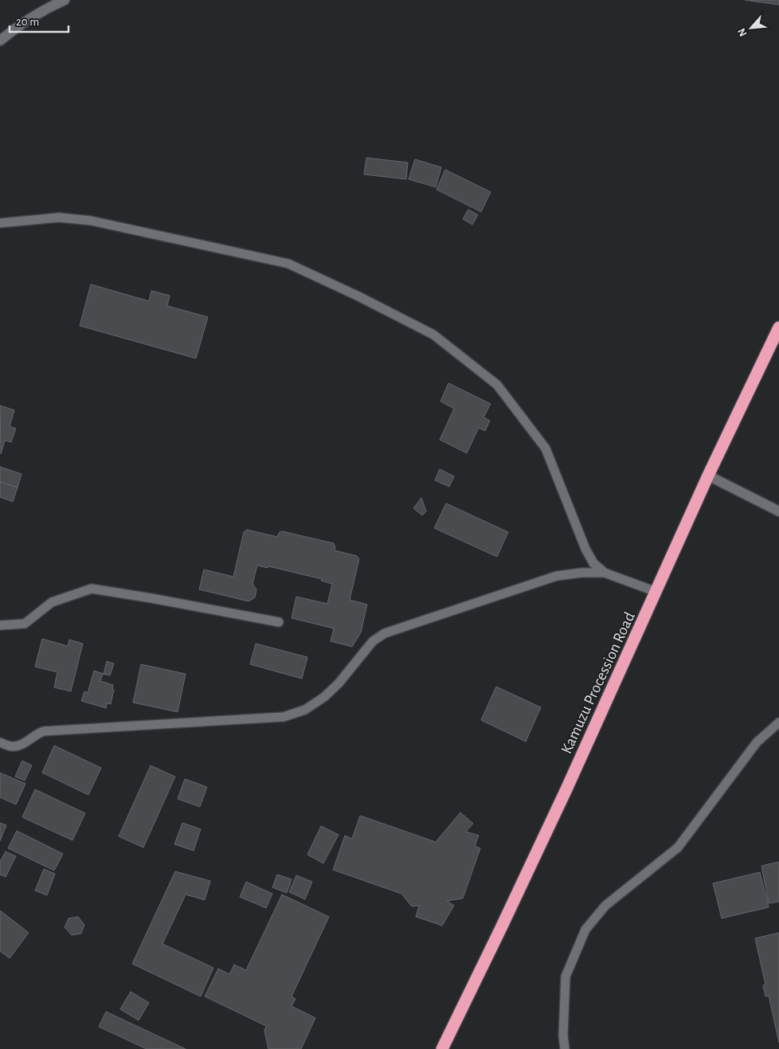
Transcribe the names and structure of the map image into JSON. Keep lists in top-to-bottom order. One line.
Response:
{"streets":{"highway":["Kamuzu Procession Road"]},"scale_bar":"20 m","north":"bottom left"}
